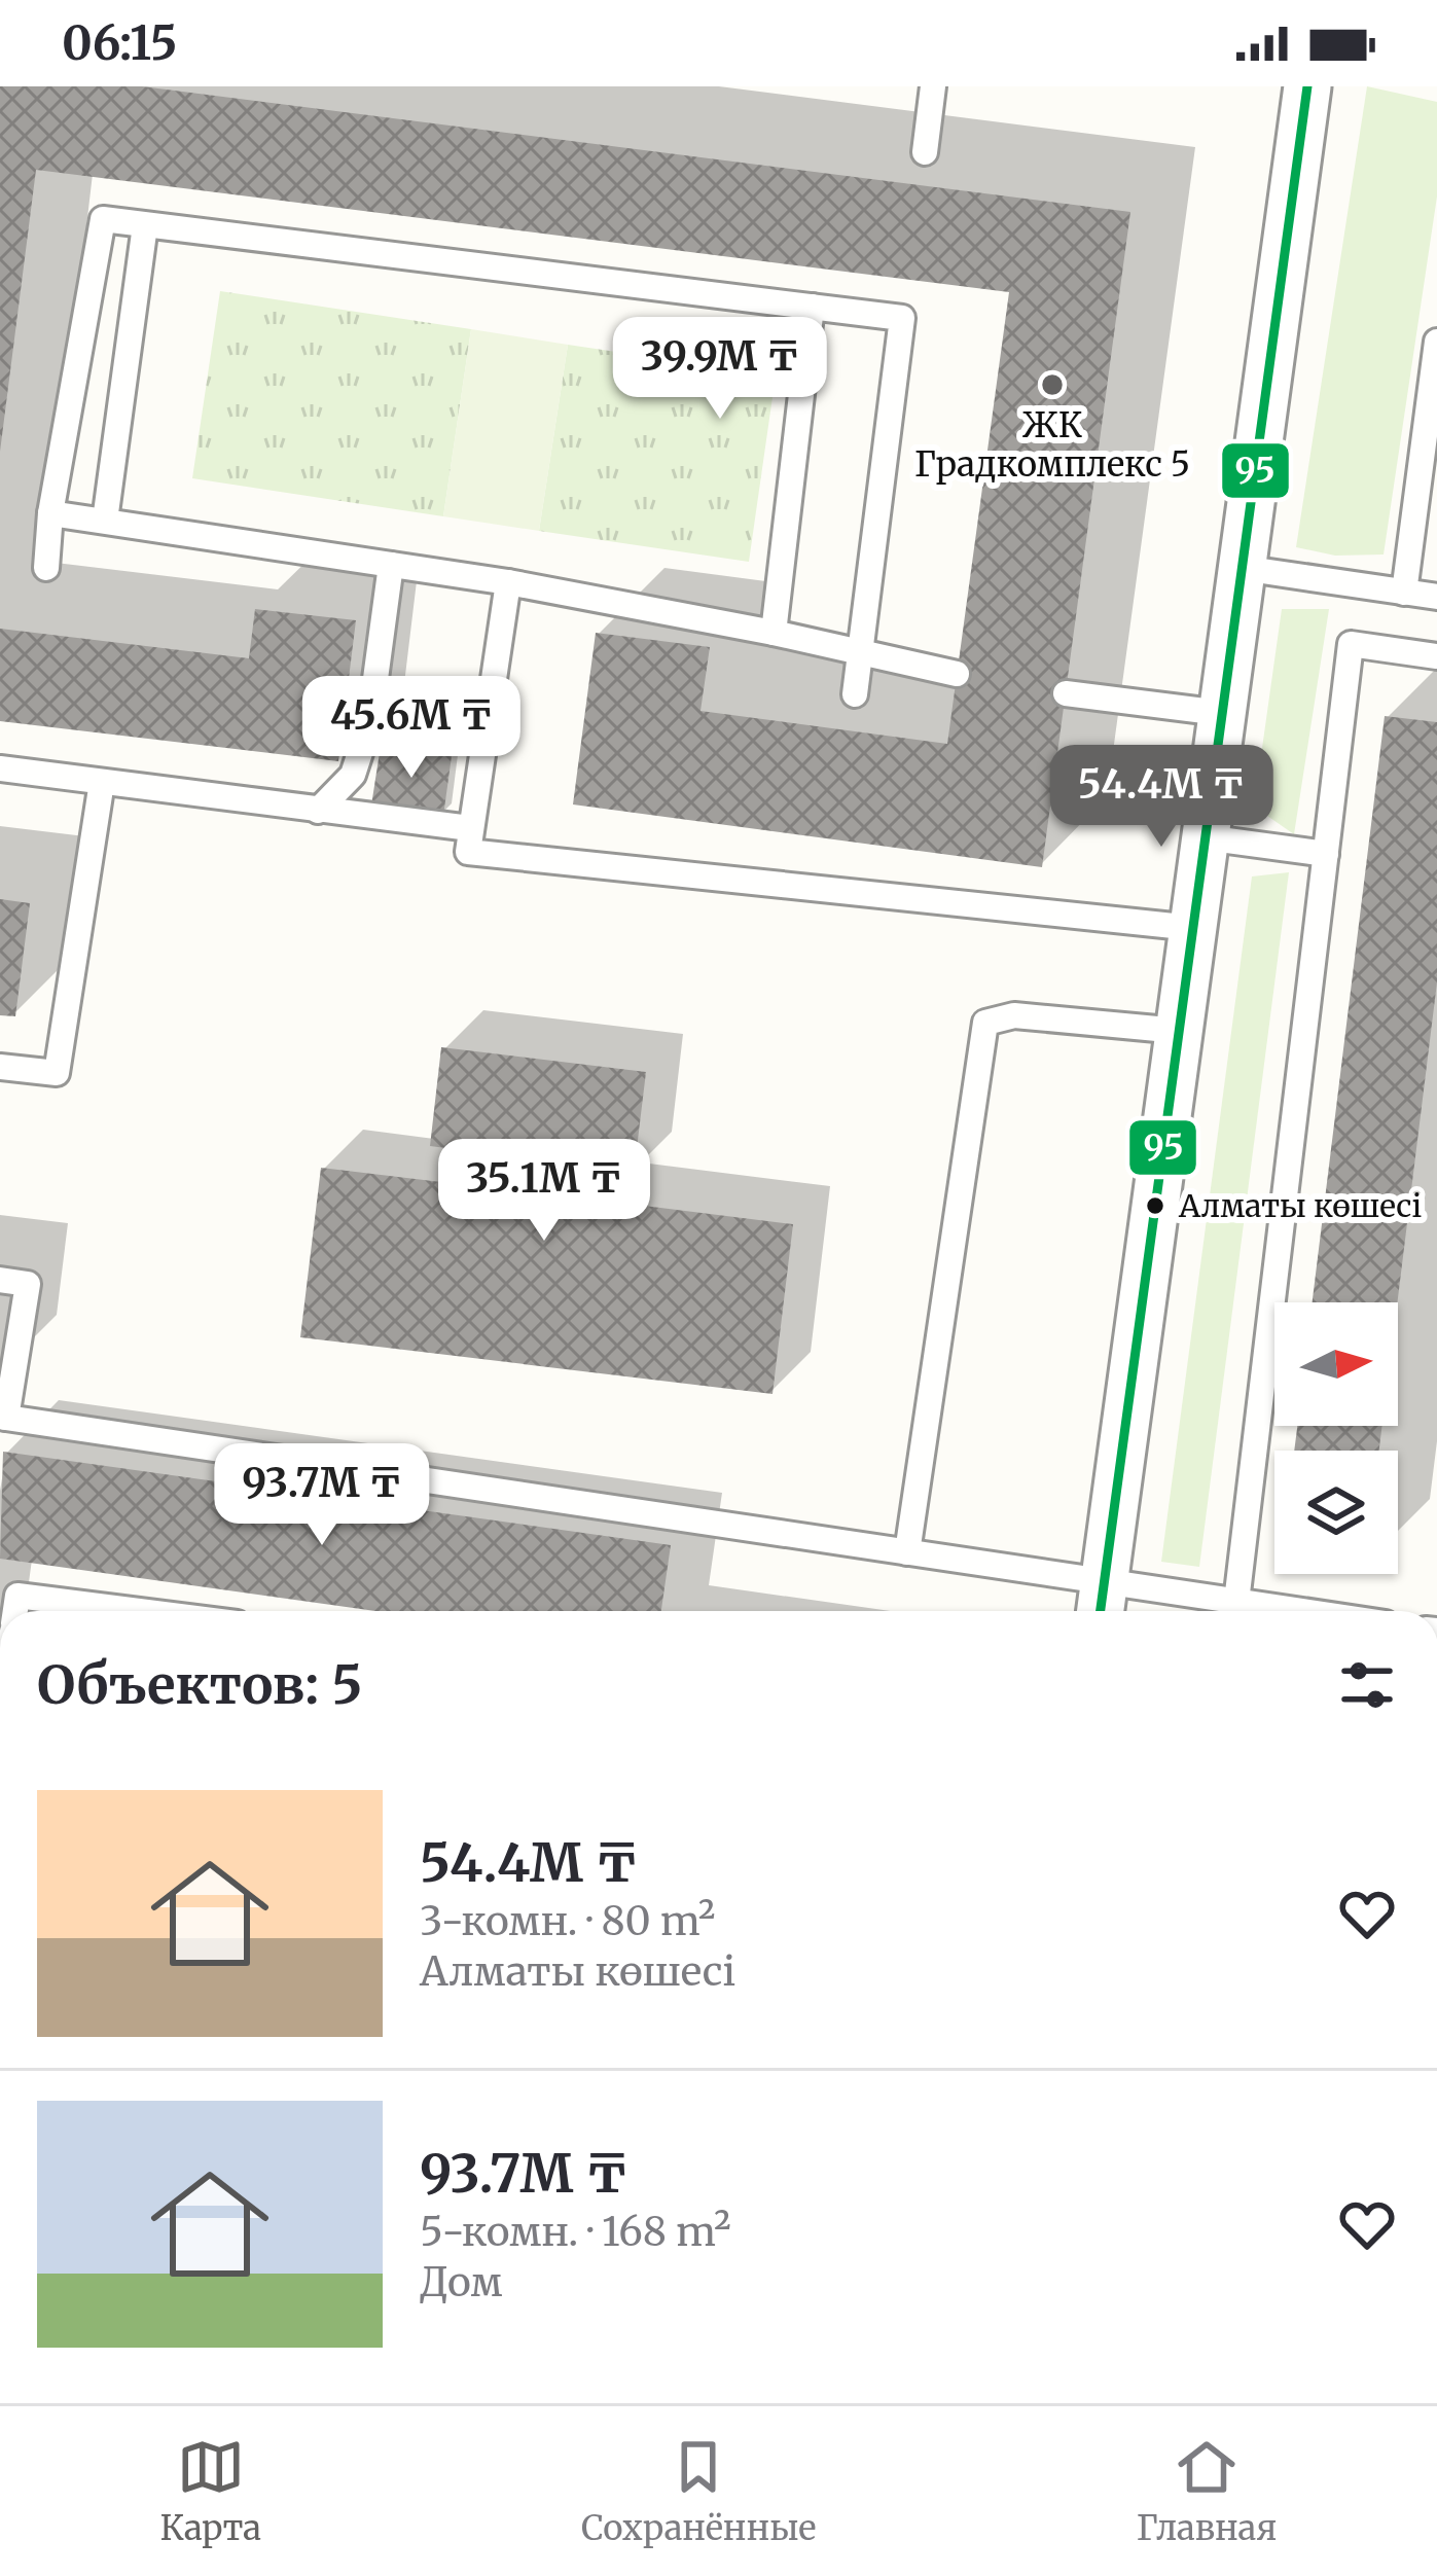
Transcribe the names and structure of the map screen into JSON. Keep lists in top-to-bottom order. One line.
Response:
{"places":["ЖК Градкомплекс 5","Алматы көшесі"],"lines":["transit line 95"],"north":"right","page":{"status":"06:15","price":["39.9M ₸","45.6M ₸","54.4M ₸","35.1M ₸","93.7M ₸"],"heading":"Объектов: 5","list":[{"name":"54.4M ₸","note":"3-комн. · 80 m² · Алматы көшесі"},{"name":"93.7M ₸","note":"5-комн. · 168 m² · Дом"}],"tabs":["Карта","Сохранённые","Главная"]}}
